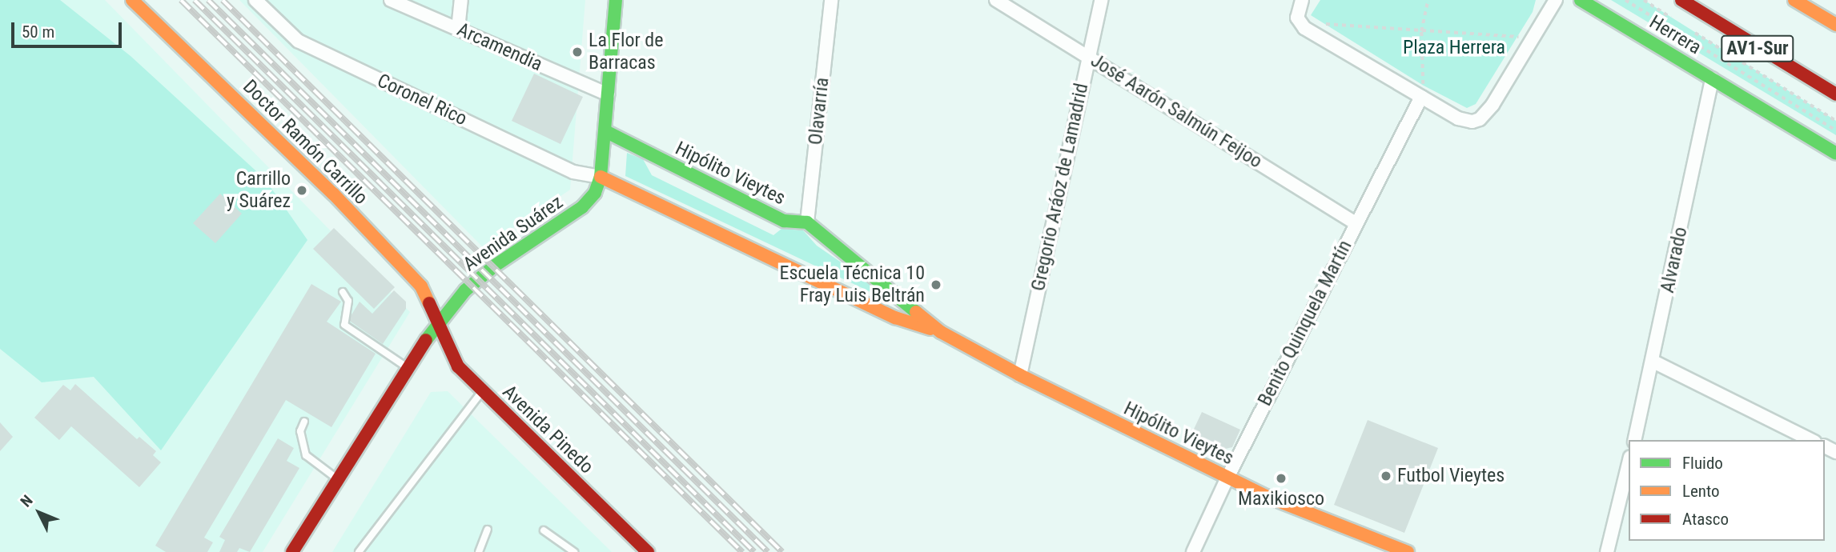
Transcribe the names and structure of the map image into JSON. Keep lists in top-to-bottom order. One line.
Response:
{"streets":{"main road":["Herrera","AV1-Sur","Doctor Ramón Carrillo","Hipólito Vieytes","Avenida Suárez","Avenida Pinedo"],"street":["Arcamendia","Coronel Rico","Olavarría","José Aarón Salmún Feijoo","Gregorio Aráoz de Lamadrid","Alvarado","Benito Quinquela Martín"]},"crossings":[["Herrera","Alvarado"],["Arcamendia","Avenida Suárez"],["Coronel Rico","Hipólito Vieytes"],["Coronel Rico","Avenida Suárez"],["Olavarría","Hipólito Vieytes"],["José Aarón Salmún Feijoo","Gregorio Aráoz de Lamadrid"],["José Aarón Salmún Feijoo","Benito Quinquela Martín"],["Doctor Ramón Carrillo","Avenida Suárez"],["Doctor Ramón Carrillo","Avenida Pinedo"],["Hipólito Vieytes","Gregorio Aráoz de Lamadrid"],["Hipólito Vieytes","Avenida Suárez"],["Hipólito Vieytes","Benito Quinquela Martín"],["Avenida Suárez","Avenida Pinedo"]],"parks":["Plaza Herrera"],"places":["La Flor de Barracas","Carrillo y Suárez","Escuela Técnica 10 Fray Luis Beltrán","Futbol Vieytes","Maxikiosco"],"legend":["Fluido","Lento","Atasco"],"scale_bar":"50 m","north":"top left"}
